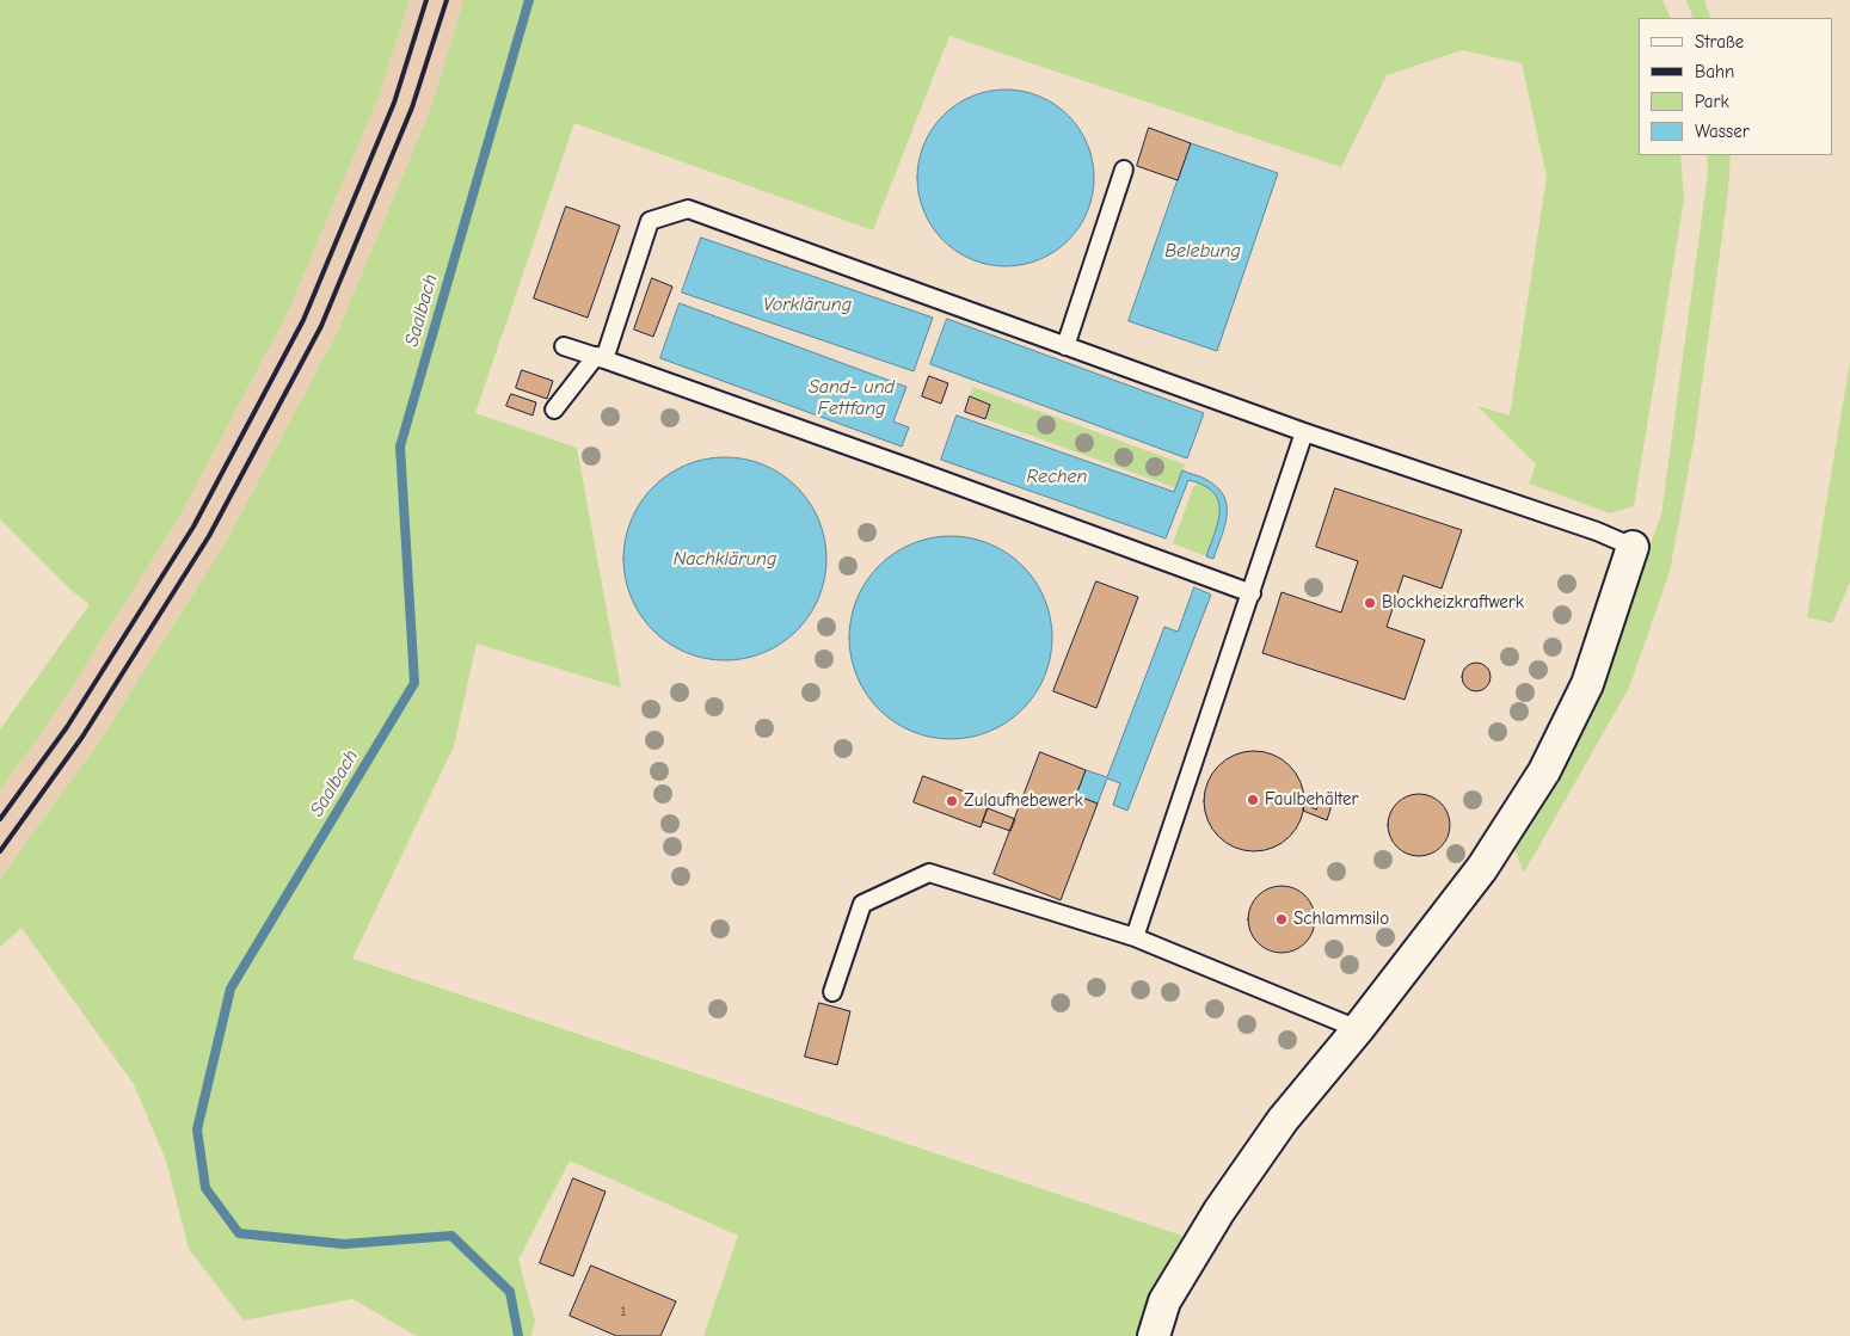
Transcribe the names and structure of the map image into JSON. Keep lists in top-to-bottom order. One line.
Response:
{"water":["Belebung","Vorklärung","Saalbach","Sand- und Fettfang","Rechen","Nachklärung"],"places":["Blockheizkraftwerk","Faulbehälter","Zulaufhebewerk","Schlammsilo"],"house_numbers":["1"],"legend":["Straße","Bahn","Park","Wasser"]}
